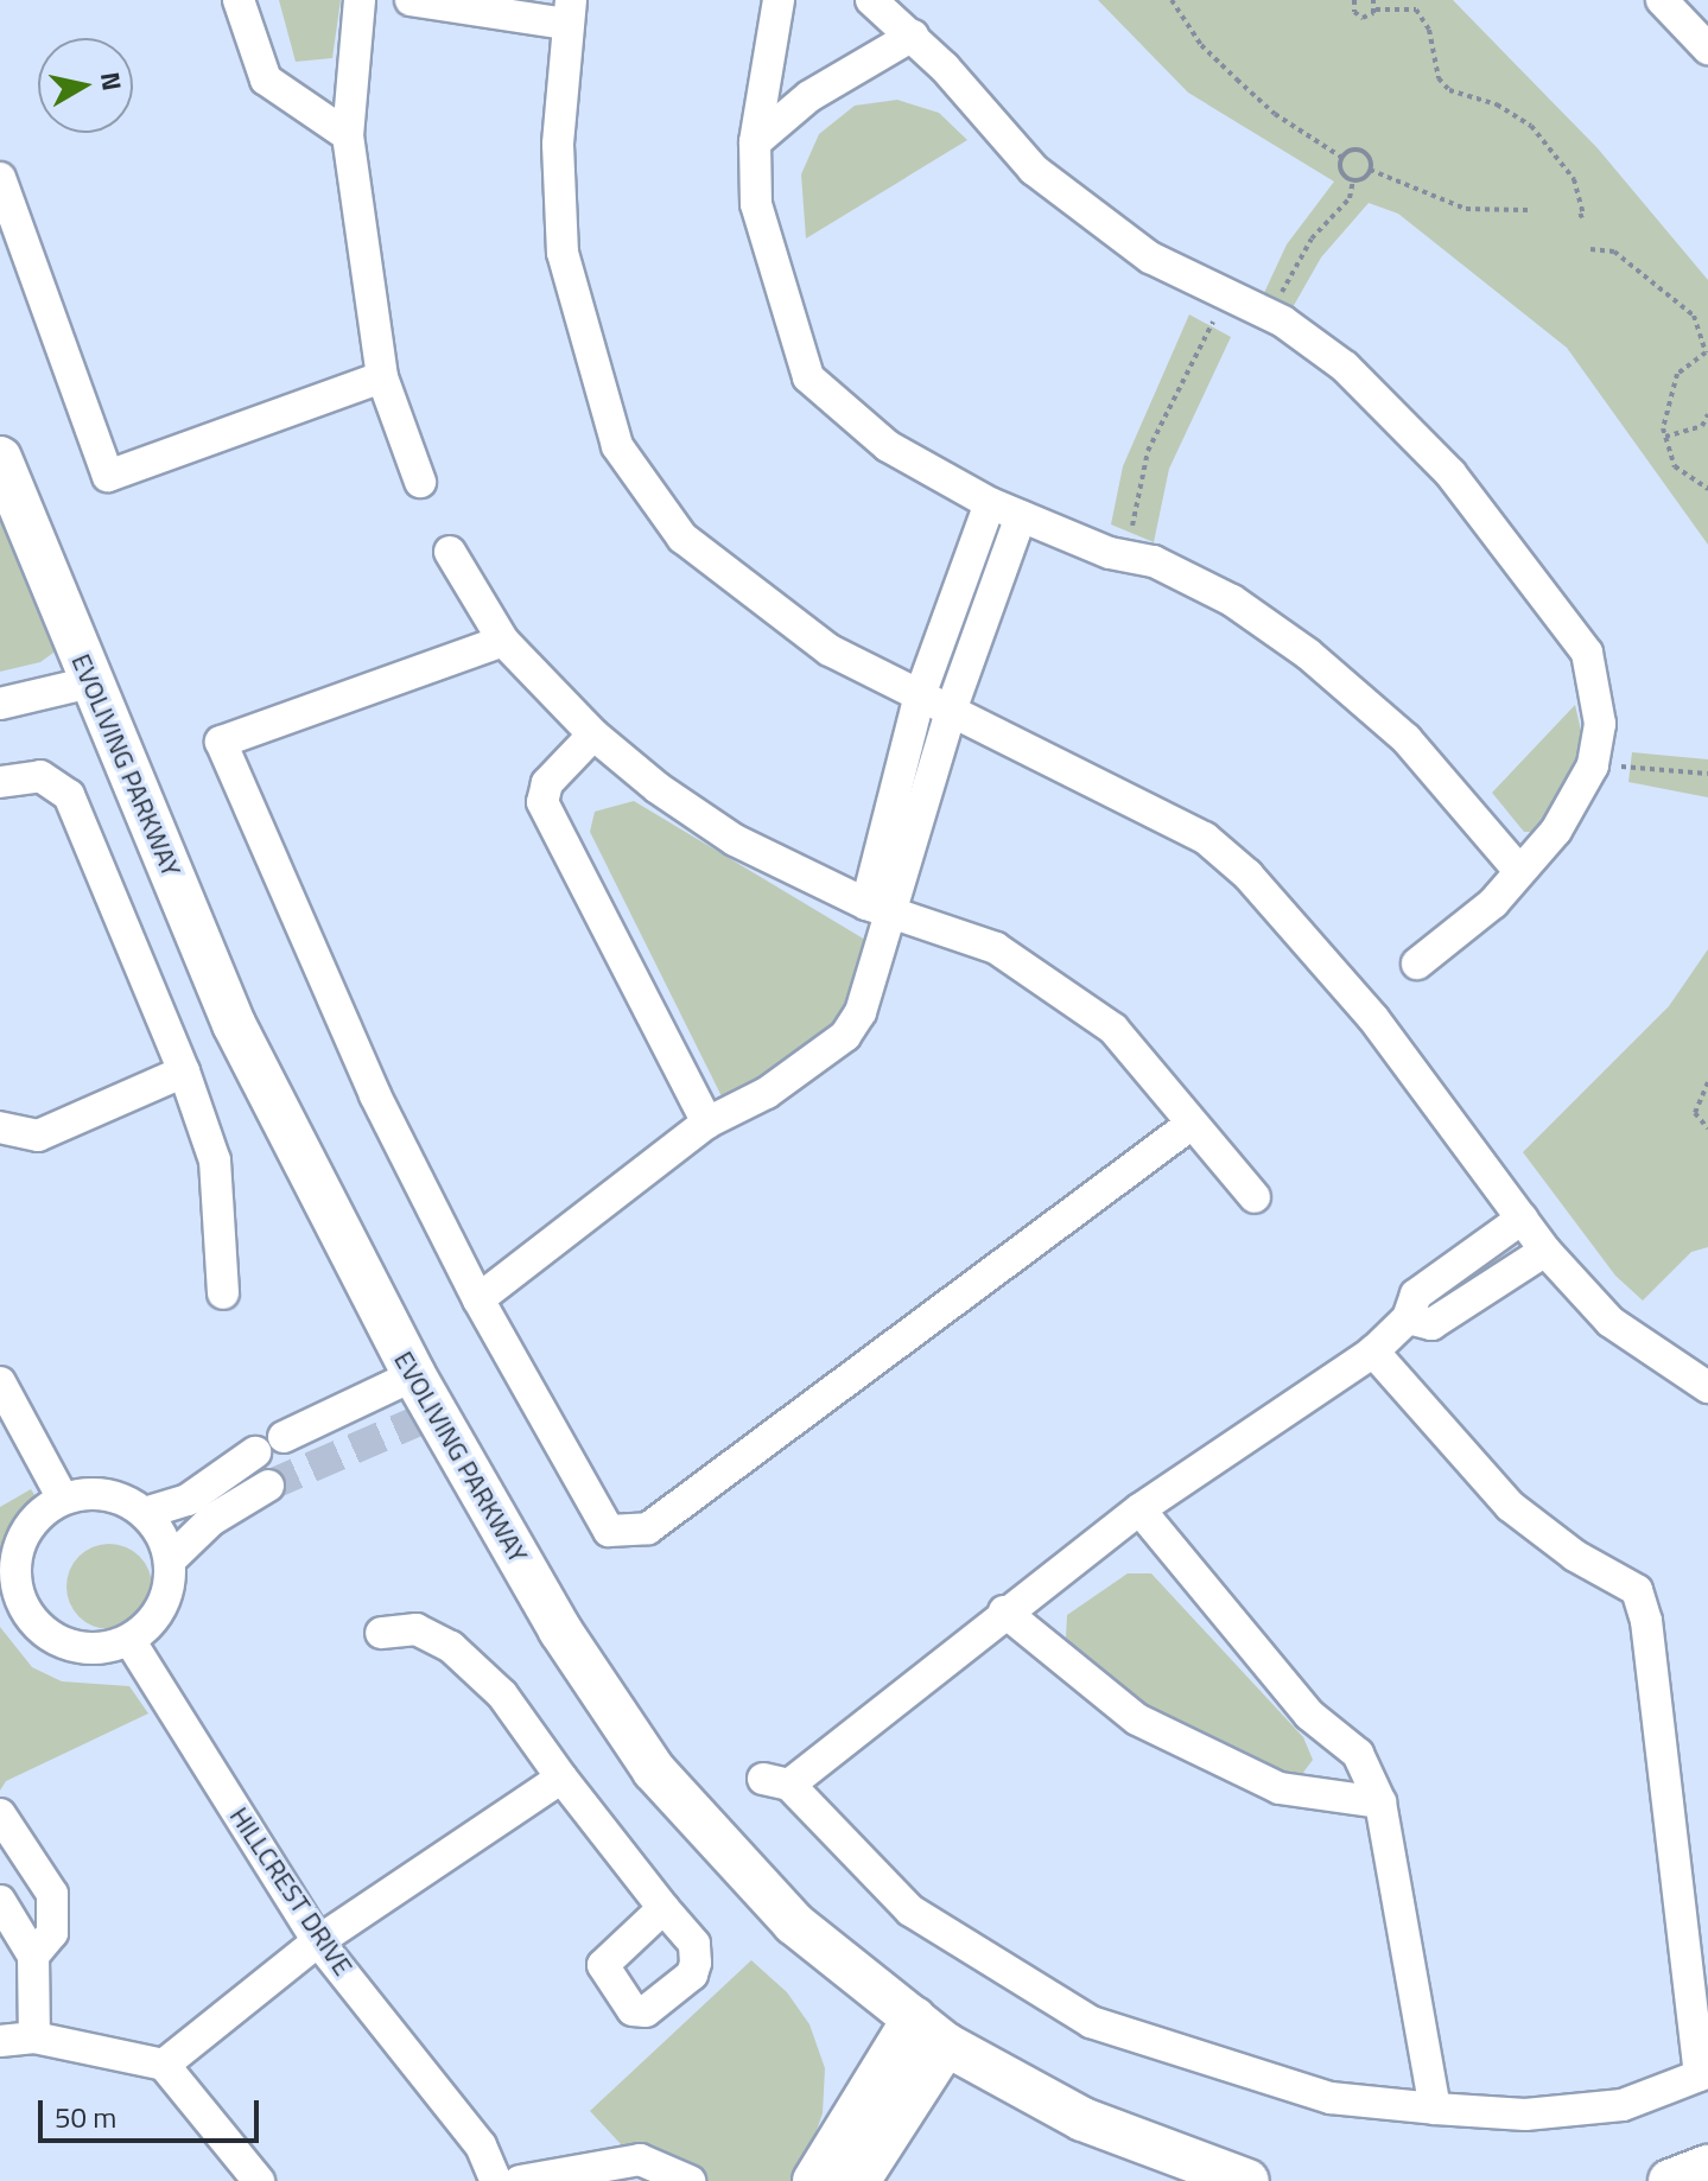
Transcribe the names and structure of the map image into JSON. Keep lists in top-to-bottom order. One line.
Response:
{"streets":{"street":["EVOLIVING PARKWAY","HILLCREST DRIVE"]},"scale_bar":"50 m","north":"right"}
